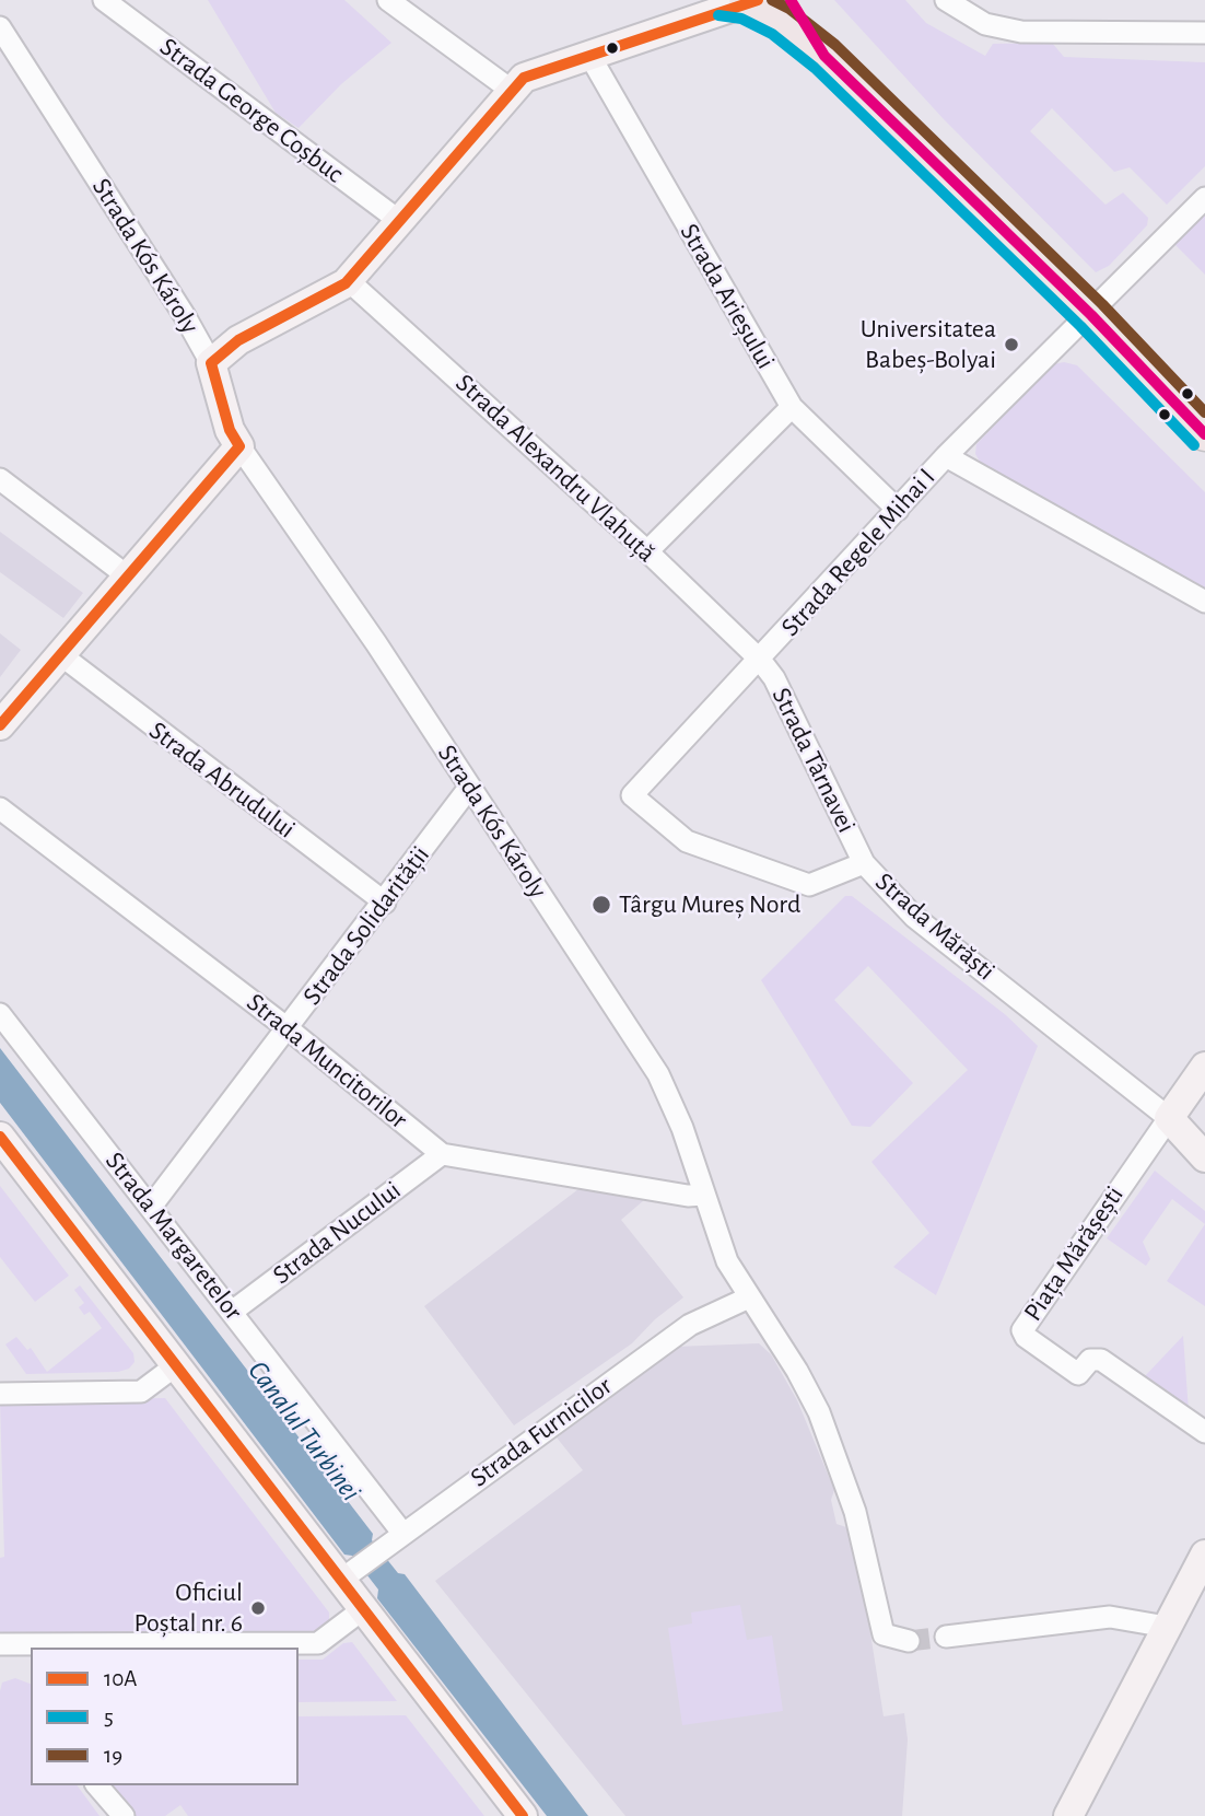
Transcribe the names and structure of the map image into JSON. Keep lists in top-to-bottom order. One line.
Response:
{"streets":{"street":["Strada George Coșbuc","Strada Kós Károly","Strada Arieșului","Strada Alexandru Vlahuță","Strada Regele Mihai I","Strada Târnavei","Strada Abrudului","Strada Solidarității","Strada Mărăști","Strada Muncitorilor","Strada Nucului","Strada Margaretelor","Piața Mărășești","Strada Furnicilor"]},"crossings":[["Strada Kós Károly","Strada Solidarității"],["Strada Kós Károly","Strada Muncitorilor"],["Strada Kós Károly","Strada Furnicilor"],["Strada Arieșului","Strada Regele Mihai I"],["Strada Alexandru Vlahuță","Strada Regele Mihai I"],["Strada Alexandru Vlahuță","Strada Târnavei"],["Strada Regele Mihai I","Strada Târnavei"],["Strada Regele Mihai I","Strada Mărăști"],["Strada Târnavei","Strada Mărăști"],["Strada Abrudului","Strada Solidarității"],["Strada Solidarității","Strada Muncitorilor"],["Strada Solidarității","Strada Margaretelor"],["Strada Mărăști","Piața Mărășești"],["Strada Muncitorilor","Strada Nucului"],["Strada Nucului","Strada Margaretelor"],["Strada Margaretelor","Strada Furnicilor"]],"water":["Canalul Turbinei"],"places":["Universitatea Babeș-Bolyai","Târgu Mureș Nord","Oficiul Poștal nr. 6"],"lines":["transit line 10A","transit line 19","transit line 5"],"legend":["10A","5","19"]}
